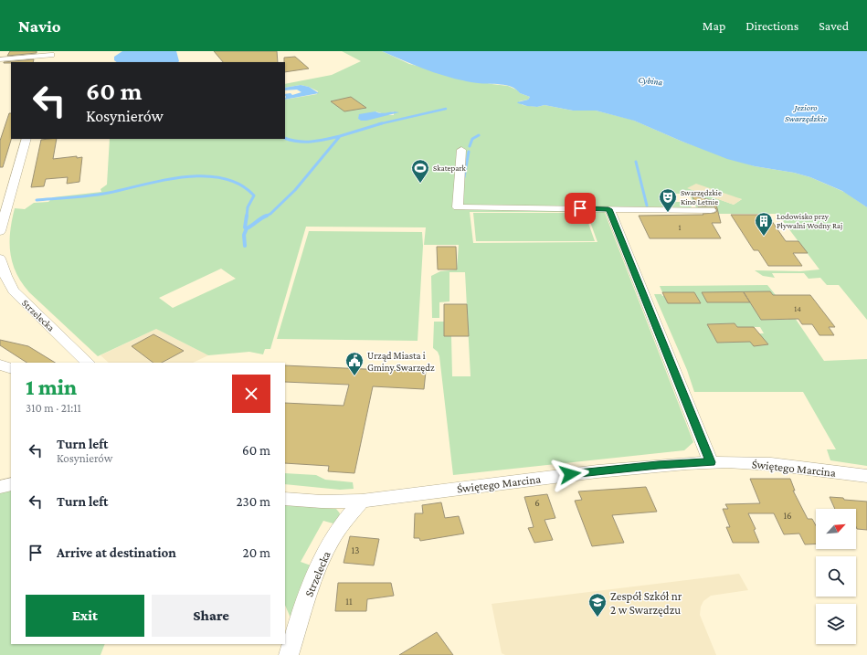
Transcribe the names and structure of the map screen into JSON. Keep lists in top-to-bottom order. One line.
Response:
{"streets":{"street":["Strzelecka","Świętego Marcina"]},"crossings":[["Strzelecka","Świętego Marcina"]],"water":["Cybina","Jezioro Swarzędzkie"],"places":{"sports":["Skatepark"],"theatre":["Swarzędzkie Kino Letnie"],"building":["Lodowisko przy Pływalni Wodny Raj"],"public building":["Urząd Miasta i Gminy Swarzędz"],"school or university":["Zespół Szkół nr 2 w Swarzędzu"]},"house_numbers":["1","14","6","16","13","11"],"north":"top right","page":{"header":"Navio","nav":["Map","Directions","Saved"],"turn":["60 m","Kosynierów"],"heading":["1 min","310 m · 21:11"],"list":[{"name":"Turn left","note":"Kosynierów","value":"60 m"},{"name":"Turn left","value":"230 m"},{"name":"Arrive at destination","value":"20 m"}],"buttons":["Exit","Share"]}}
